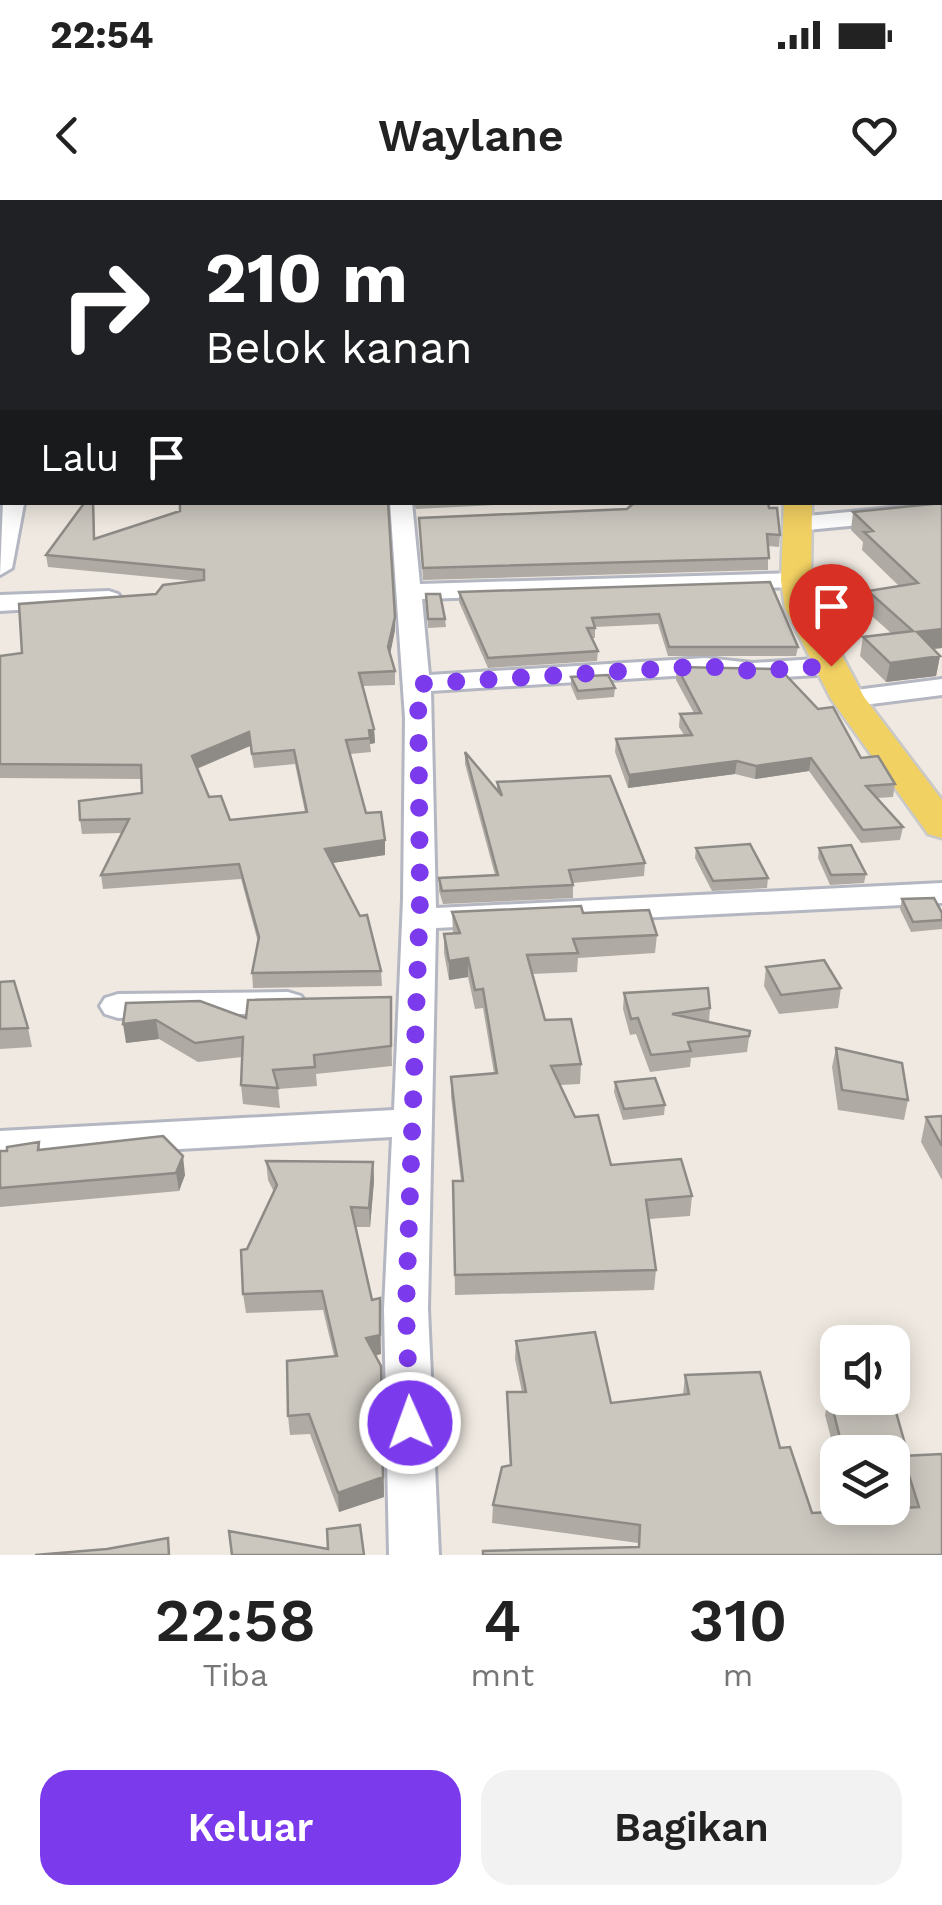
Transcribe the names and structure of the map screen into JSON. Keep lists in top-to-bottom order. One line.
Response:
{"page":{"status":"22:54","header":"Waylane","turn":["210 m","Belok kanan"],"then":"Lalu","eta":["22:58","Tiba","4","mnt","310","m"],"buttons":["Keluar","Bagikan"]}}
